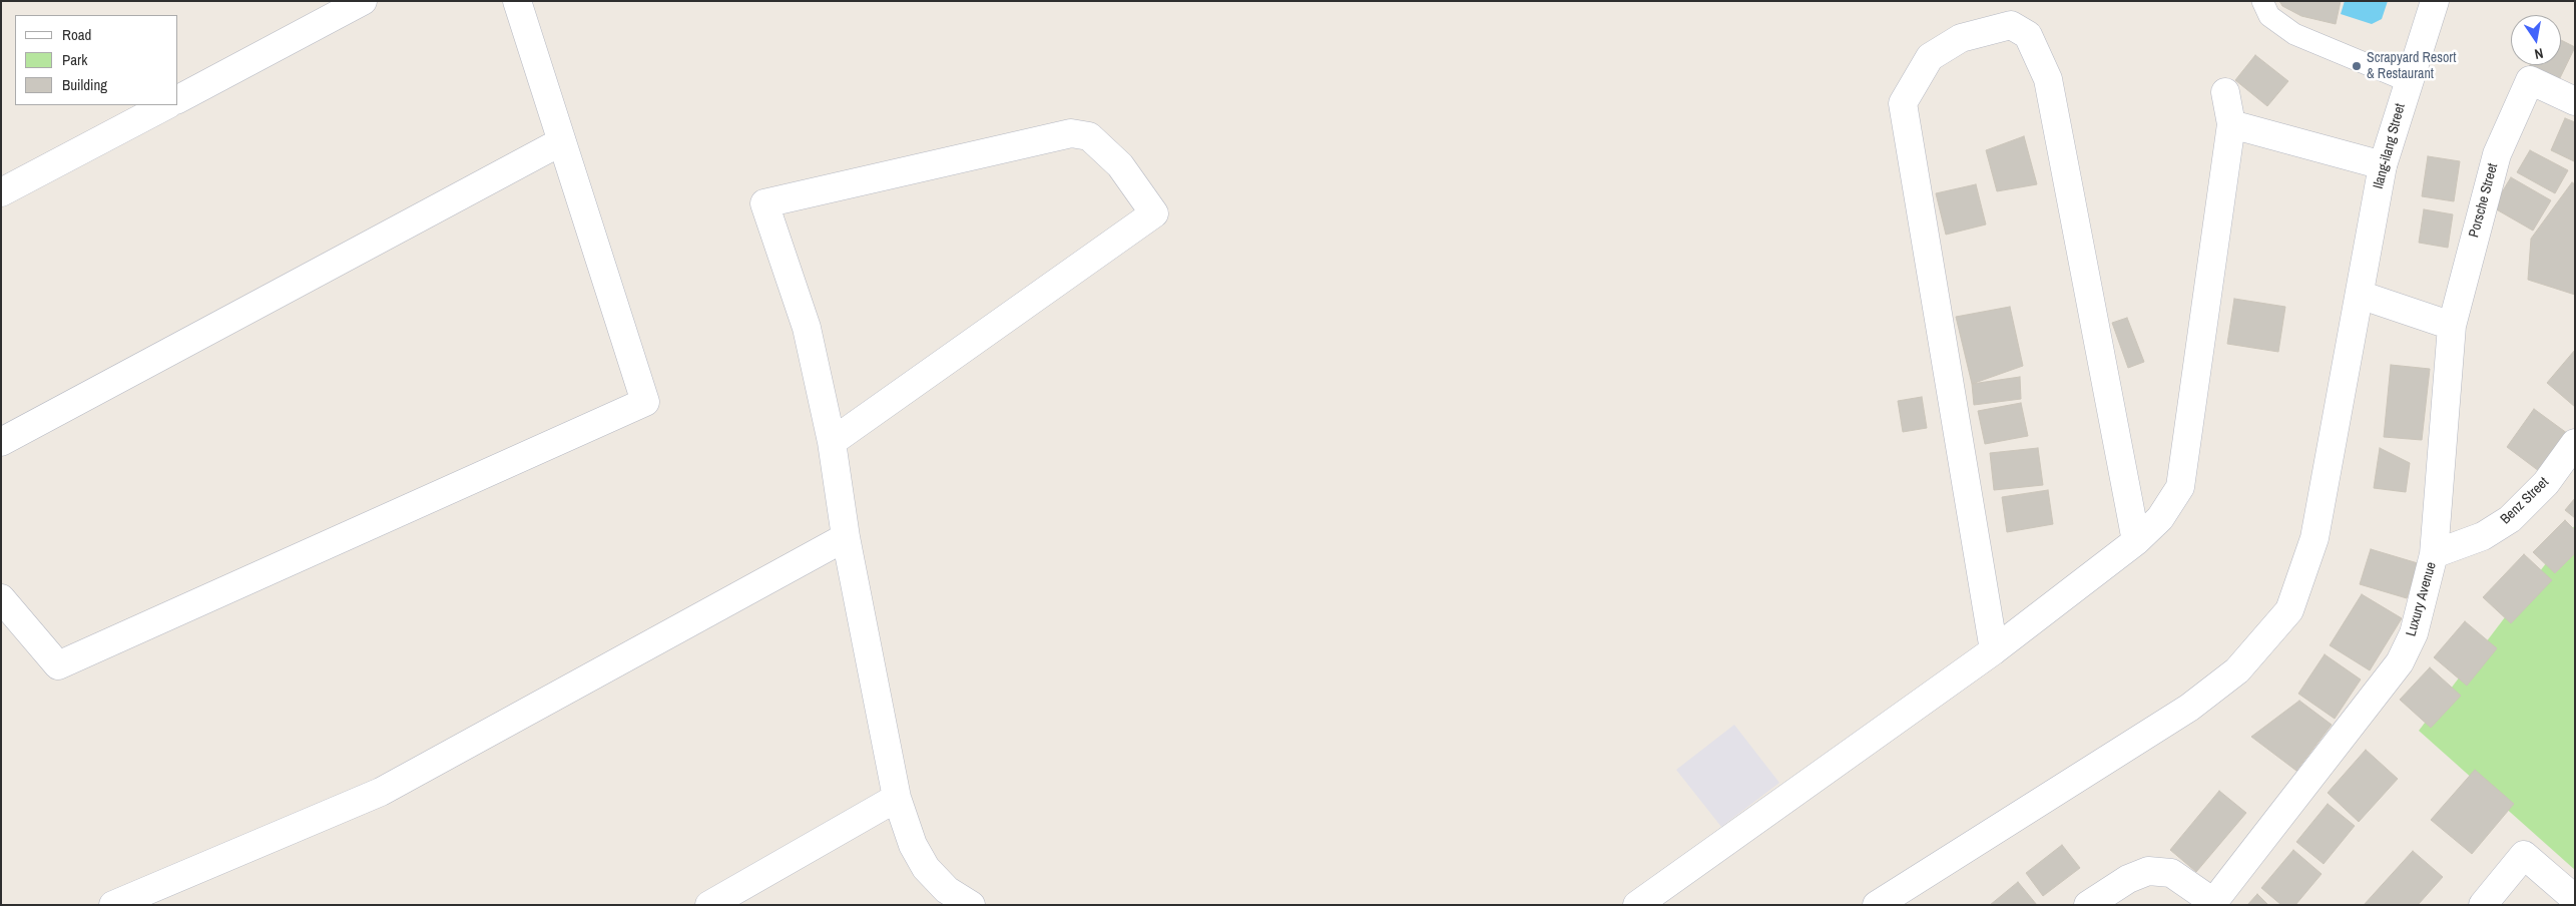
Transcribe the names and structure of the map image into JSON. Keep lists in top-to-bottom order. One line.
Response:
{"streets":{"street":["Ilang-ilang Street","Porsche Street","Benz Street","Luxury Avenue"]},"crossings":[["Porsche Street","Luxury Avenue"],["Benz Street","Luxury Avenue"]],"places":["Scrapyard Resort & Restaurant"],"legend":["Road","Park","Building"],"north":"bottom"}
